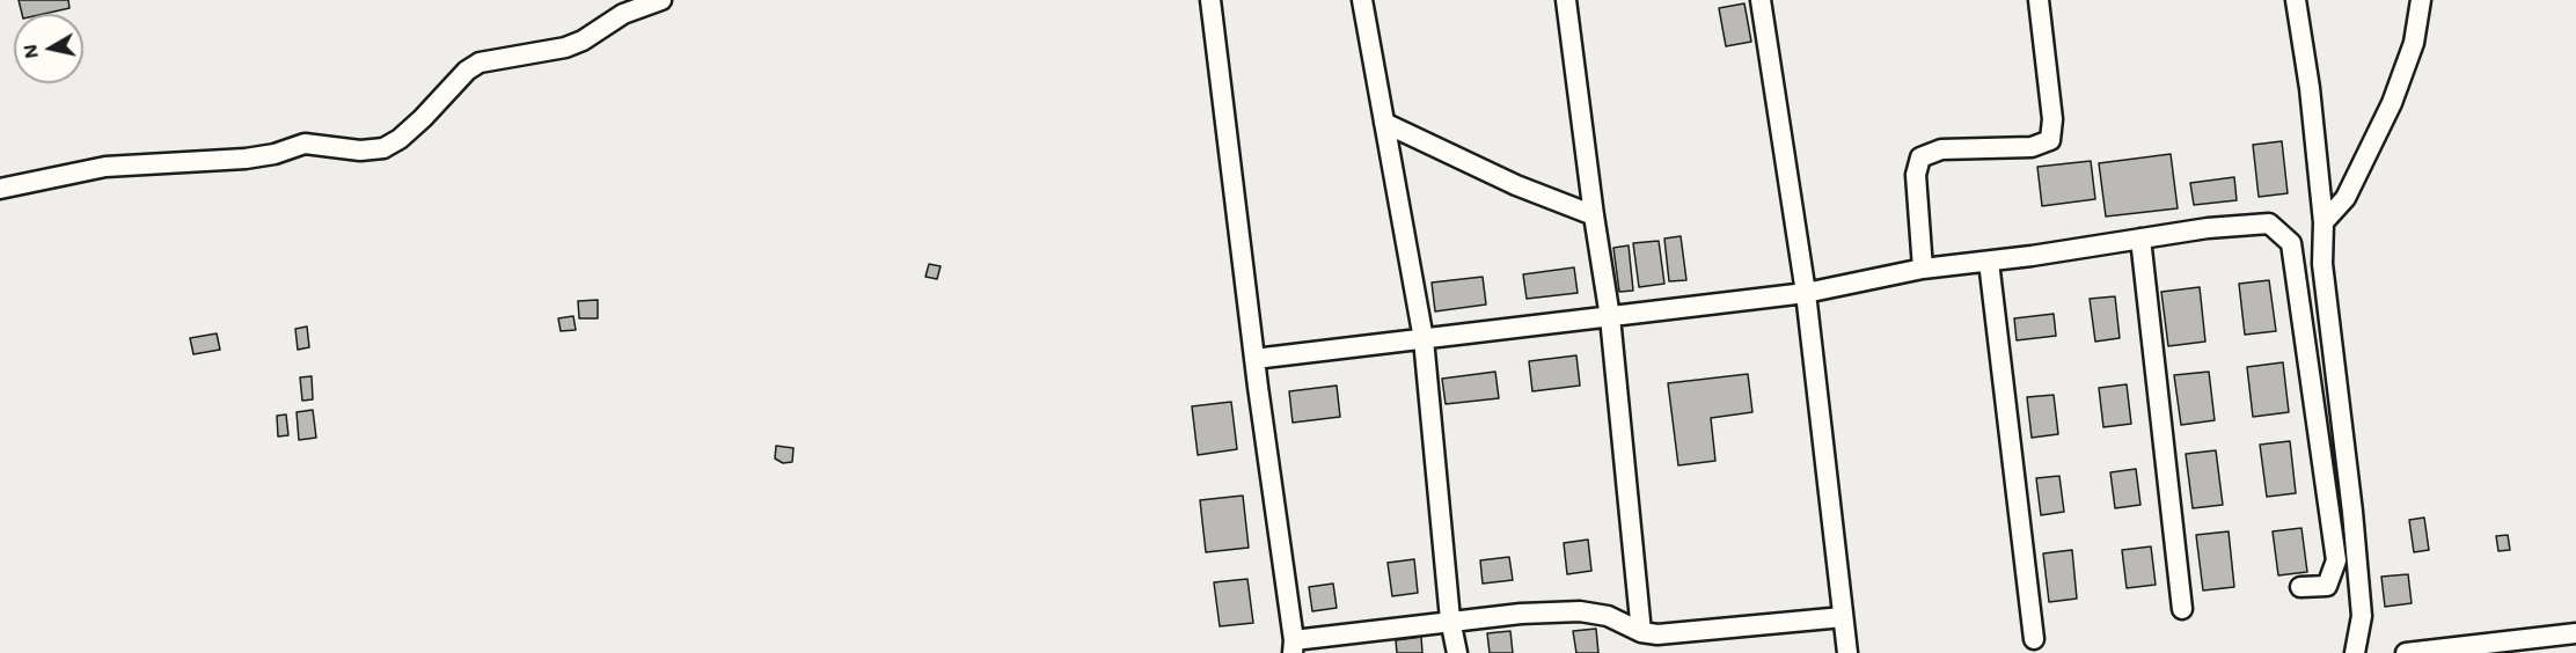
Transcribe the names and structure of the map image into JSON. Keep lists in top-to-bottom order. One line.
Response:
{"north":"left"}
